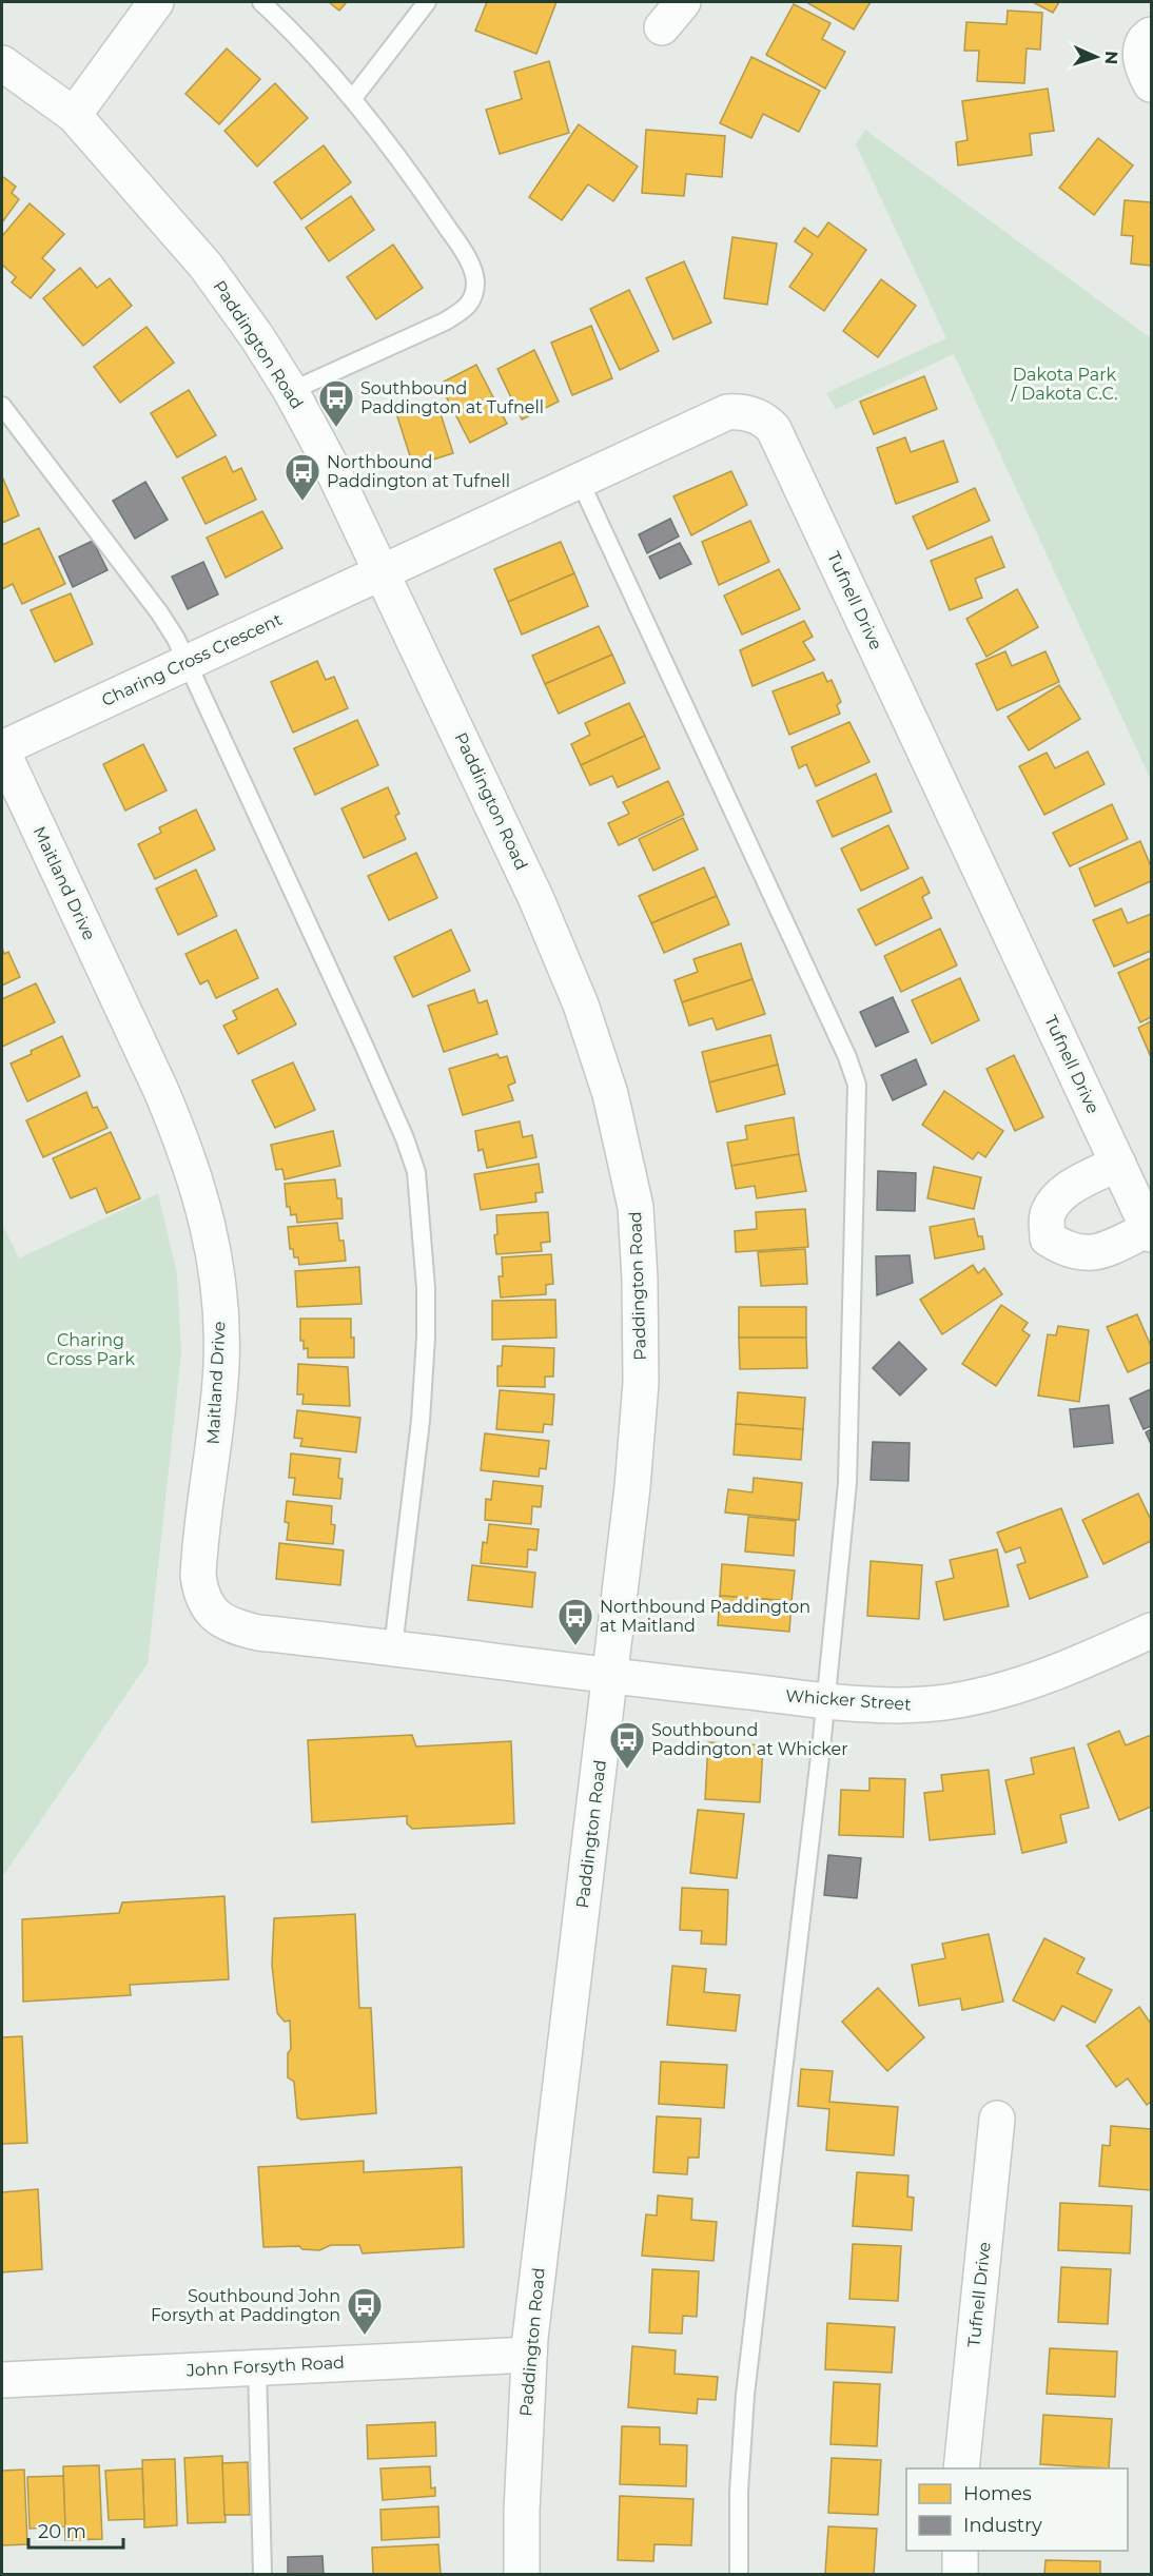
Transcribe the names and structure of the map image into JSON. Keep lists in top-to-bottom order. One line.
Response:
{"streets":{"street":["Paddington Road","Tufnell Drive","Charing Cross Crescent","Maitland Drive","Whicker Street","John Forsyth Road"]},"crossings":[["Paddington Road","Tufnell Drive"],["Paddington Road","Charing Cross Crescent"],["Paddington Road","Maitland Drive"],["Paddington Road","Whicker Street"],["Paddington Road","John Forsyth Road"],["Tufnell Drive","Charing Cross Crescent"],["Charing Cross Crescent","Maitland Drive"],["Maitland Drive","Whicker Street"]],"parks":["Dakota Park / Dakota C.C.","Charing Cross Park"],"places":{"bus stop":["Southbound Paddington at Tufnell","Northbound Paddington at Tufnell","Northbound Paddington at Maitland","Southbound Paddington at Whicker","Southbound John Forsyth at Paddington"]},"legend":["Homes","Industry"],"scale_bar":"20 m","north":"right"}
